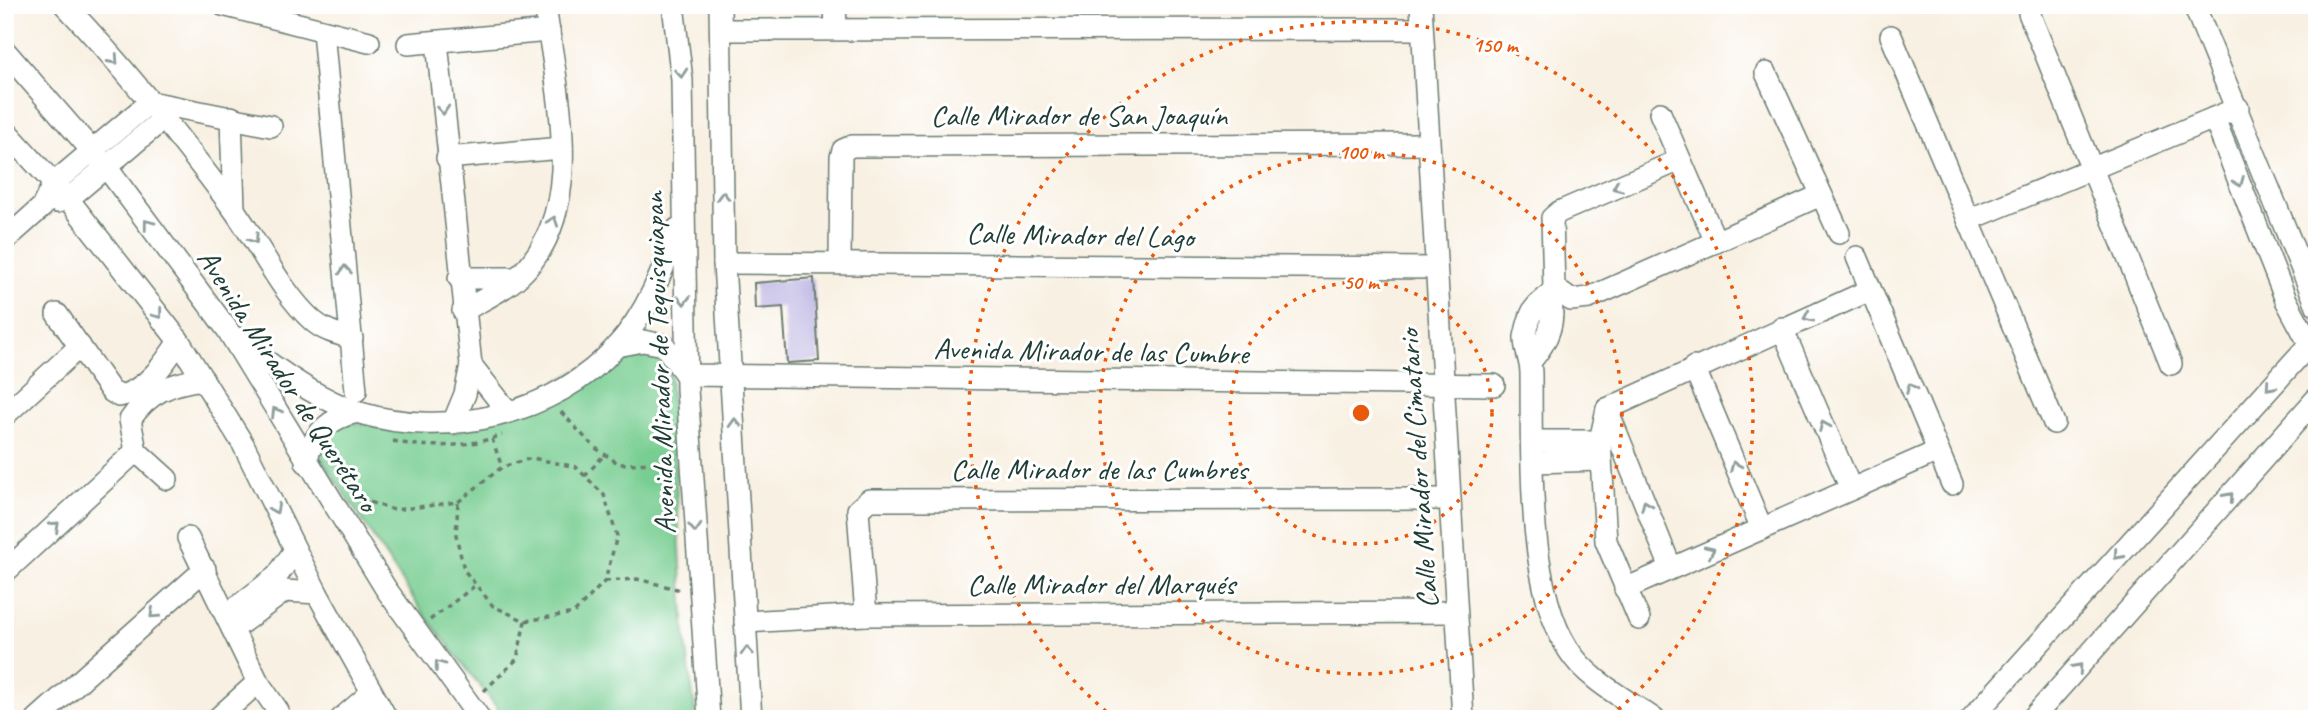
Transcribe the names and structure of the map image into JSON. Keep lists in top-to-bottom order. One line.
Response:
{"streets":{"street":["Calle Mirador de San Joaquín","Calle Mirador del Lago","Avenida Mirador de las Cumbre","Avenida Mirador de Tequisquiapan","Avenida Mirador de Querétaro","Calle Mirador de las Cumbres","Calle Mirador del Cimatario","Calle Mirador del Marqués"]},"crossings":[["Calle Mirador de San Joaquín","Calle Mirador del Lago"],["Calle Mirador de San Joaquín","Calle Mirador del Cimatario"],["Calle Mirador del Lago","Calle Mirador del Cimatario"],["Avenida Mirador de las Cumbre","Avenida Mirador de Tequisquiapan"],["Avenida Mirador de las Cumbre","Calle Mirador del Cimatario"],["Calle Mirador de las Cumbres","Calle Mirador del Cimatario"],["Calle Mirador de las Cumbres","Calle Mirador del Marqués"],["Calle Mirador del Cimatario","Calle Mirador del Marqués"]],"rings":["150 m","100 m","50 m"]}
